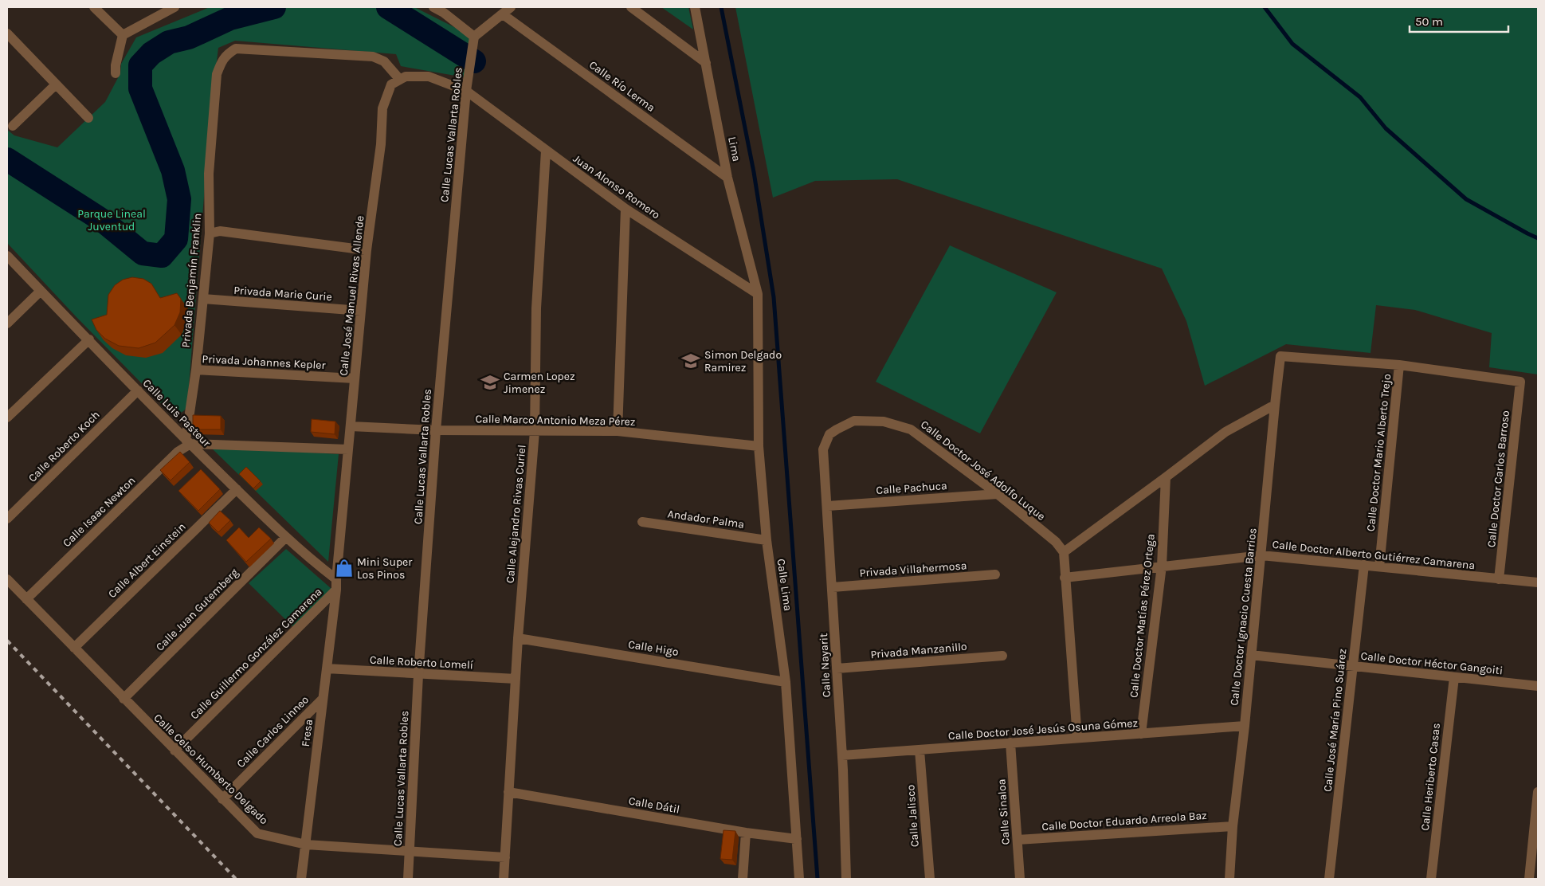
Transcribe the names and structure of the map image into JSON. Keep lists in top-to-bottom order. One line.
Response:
{"streets":{"street":["Calle Río Lerma","Calle Lucas Vallarta Robles","Lima","Juan Alonso Romero","Privada Benjamín Franklin","Privada Marie Curie","Calle José Manuel Rivas Allende","Privada Johannes Kepler","Calle Luis Pasteur","Calle Marco Antonio Meza Pérez","Calle Roberto Koch","Calle Doctor Mario Alberto Trejo","Calle Doctor José Adolfo Luque","Calle Doctor Carlos Barroso","Calle Pachuca","Calle Isaac Newton","Calle Alejandro Rivas Curiel","Andador Palma","Calle Doctor Alberto Gutiérrez Camarena","Calle Albert Einstein","Privada Villahermosa","Calle Lima","Calle Juan Gutemberg","Calle Doctor Matías Pérez Ortega","Calle Doctor Ignacio Cuesta Barrios","Calle Higo","Privada Manzanillo","Calle Guillermo González Camarena","Calle Roberto Lomelí","Calle Doctor Héctor Gangoiti","Calle Nayarit","Calle José María Pino Suárez","Calle Doctor José Jesús Osuna Gómez","Calle Carlos Linneo","Fresa","Calle Celso Humberto Delgado","Calle Heriberto Casas","Calle Dátil","Calle Sinaloa","Calle Jalisco","Calle Doctor Eduardo Arreola Baz"]},"crossings":[["Calle Río Lerma","Lima"],["Calle Lucas Vallarta Robles","Juan Alonso Romero"],["Calle Lucas Vallarta Robles","Calle Marco Antonio Meza Pérez"],["Calle Lucas Vallarta Robles","Calle Roberto Lomelí"],["Calle Lucas Vallarta Robles","Calle Celso Humberto Delgado"],["Lima","Juan Alonso Romero"],["Lima","Calle Lima"],["Juan Alonso Romero","Calle Alejandro Rivas Curiel"],["Juan Alonso Romero","Calle Lima"],["Privada Benjamín Franklin","Privada Marie Curie"],["Privada Benjamín Franklin","Calle José Manuel Rivas Allende"],["Privada Benjamín Franklin","Privada Johannes Kepler"],["Privada Benjamín Franklin","Calle Luis Pasteur"],["Privada Benjamín Franklin","Calle Isaac Newton"],["Privada Marie Curie","Calle José Manuel Rivas Allende"],["Calle José Manuel Rivas Allende","Privada Johannes Kepler"],["Calle José Manuel Rivas Allende","Calle Luis Pasteur"],["Calle José Manuel Rivas Allende","Calle Marco Antonio Meza Pérez"],["Calle José Manuel Rivas Allende","Calle Guillermo González Camarena"],["Calle José Manuel Rivas Allende","Fresa"],["Calle Luis Pasteur","Calle Roberto Koch"],["Calle Luis Pasteur","Calle Isaac Newton"],["Calle Luis Pasteur","Calle Albert Einstein"],["Calle Luis Pasteur","Calle Juan Gutemberg"],["Calle Marco Antonio Meza Pérez","Calle Alejandro Rivas Curiel"],["Calle Marco Antonio Meza Pérez","Calle Lima"],["Calle Doctor Mario Alberto Trejo","Calle Doctor Carlos Barroso"],["Calle Doctor Mario Alberto Trejo","Calle Doctor Alberto Gutiérrez Camarena"],["Calle Doctor Mario Alberto Trejo","Calle Doctor Ignacio Cuesta Barrios"],["Calle Doctor José Adolfo Luque","Calle Pachuca"],["Calle Doctor José Adolfo Luque","Calle Nayarit"],["Calle Doctor Carlos Barroso","Calle Doctor Alberto Gutiérrez Camarena"],["Calle Doctor Carlos Barroso","Calle Doctor Ignacio Cuesta Barrios"],["Calle Pachuca","Calle Nayarit"],["Calle Isaac Newton","Calle Celso Humberto Delgado"],["Calle Alejandro Rivas Curiel","Calle Higo"],["Calle Alejandro Rivas Curiel","Calle Roberto Lomelí"],["Calle Alejandro Rivas Curiel","Calle Celso Humberto Delgado"],["Calle Alejandro Rivas Curiel","Calle Dátil"],["Andador Palma","Calle Lima"],["Calle Doctor Alberto Gutiérrez Camarena","Calle Doctor Matías Pérez Ortega"],["Calle Doctor Alberto Gutiérrez Camarena","Calle Doctor Ignacio Cuesta Barrios"],["Calle Doctor Alberto Gutiérrez Camarena","Calle José María Pino Suárez"],["Calle Albert Einstein","Calle Celso Humberto Delgado"],["Privada Villahermosa","Calle Nayarit"],["Calle Lima","Calle Higo"],["Calle Lima","Calle Dátil"],["Calle Juan Gutemberg","Calle Celso Humberto Delgado"],["Calle Doctor Matías Pérez Ortega","Calle Doctor José Jesús Osuna Gómez"],["Calle Doctor Ignacio Cuesta Barrios","Calle Doctor Héctor Gangoiti"],["Calle Doctor Ignacio Cuesta Barrios","Calle Doctor José Jesús Osuna Gómez"],["Calle Doctor Ignacio Cuesta Barrios","Calle Doctor Eduardo Arreola Baz"],["Privada Manzanillo","Calle Nayarit"],["Calle Guillermo González Camarena","Fresa"],["Calle Guillermo González Camarena","Calle Celso Humberto Delgado"],["Calle Roberto Lomelí","Fresa"],["Calle Doctor Héctor Gangoiti","Calle José María Pino Suárez"],["Calle Doctor Héctor Gangoiti","Calle Heriberto Casas"],["Calle Nayarit","Calle Doctor José Jesús Osuna Gómez"],["Calle Doctor José Jesús Osuna Gómez","Calle Sinaloa"],["Calle Doctor José Jesús Osuna Gómez","Calle Jalisco"],["Calle Carlos Linneo","Fresa"],["Calle Carlos Linneo","Calle Celso Humberto Delgado"],["Fresa","Calle Celso Humberto Delgado"],["Calle Sinaloa","Calle Doctor Eduardo Arreola Baz"]],"parks":["Parque Lineal Juventud"],"places":{"school or university":["Simon Delgado Ramirez","Carmen Lopez Jimenez"],"shop":["Mini Super Los Pinos"]},"scale_bar":"50 m"}
